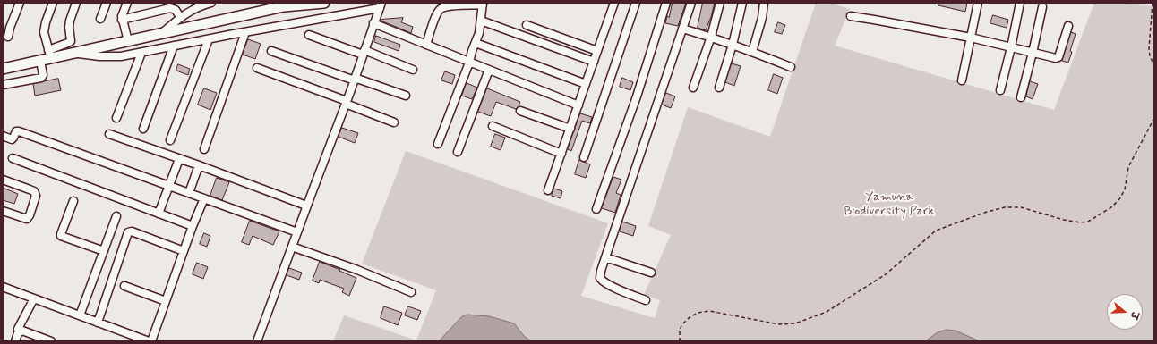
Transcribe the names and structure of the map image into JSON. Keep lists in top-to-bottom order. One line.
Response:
{"parks":["Yamuna Biodiversity Park"],"north":"right"}
